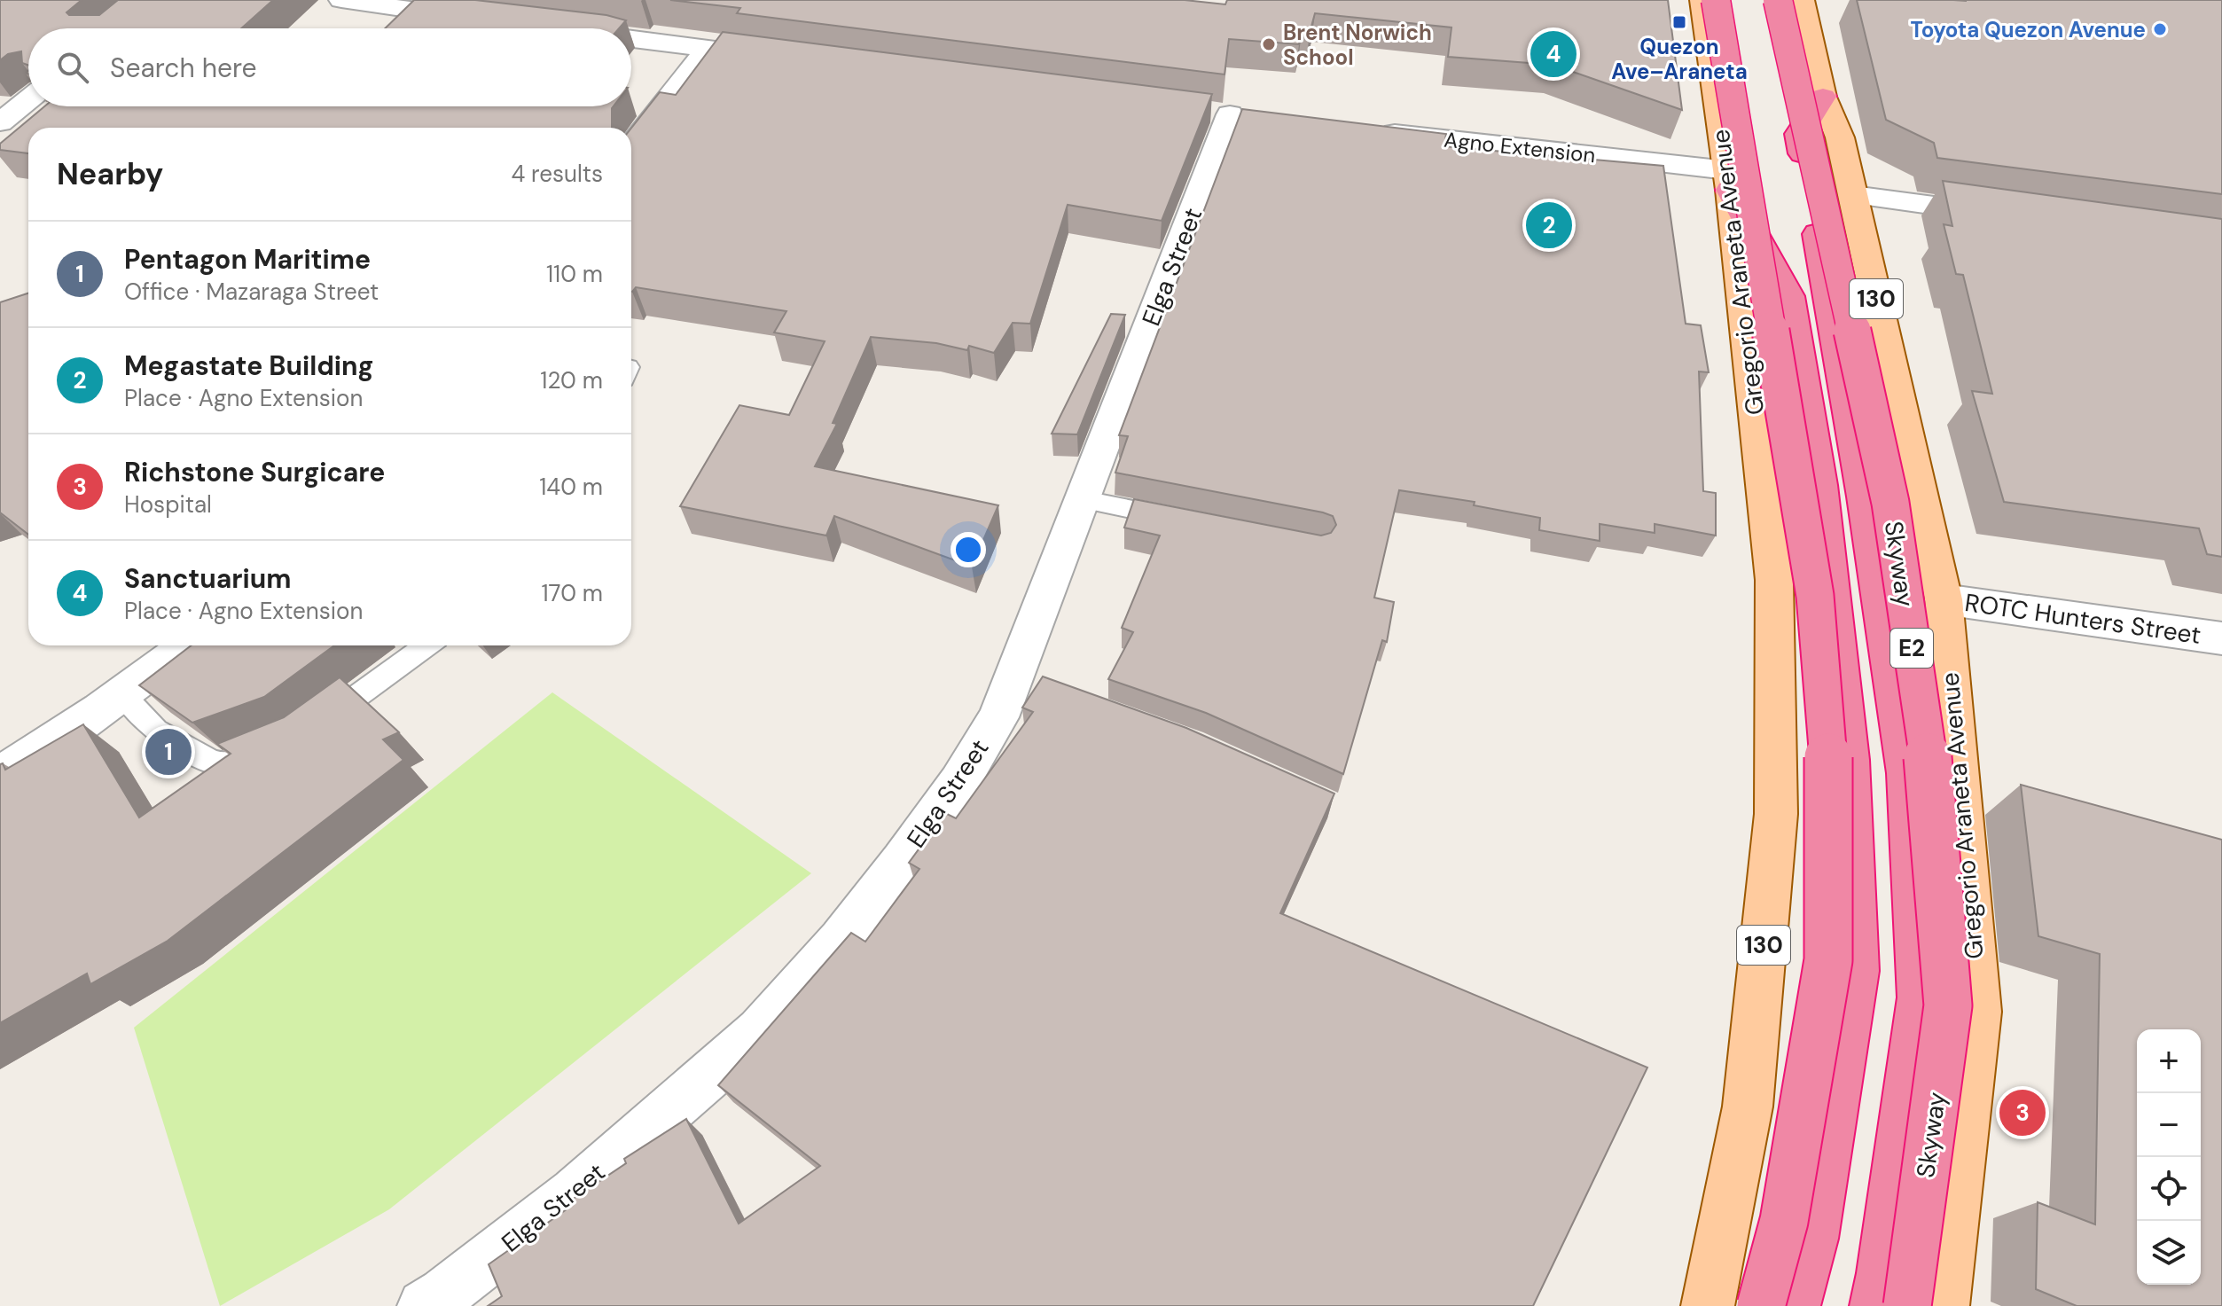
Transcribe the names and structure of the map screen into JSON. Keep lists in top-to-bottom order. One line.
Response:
{"streets":{"highway":["Skyway","E2"],"main road":["Gregorio Araneta Avenue","130"],"street":["Agno Extension","Elga Street","ROTC Hunters Street"]},"crossings":[["Agno Extension","Gregorio Araneta Avenue"],["Gregorio Araneta Avenue","ROTC Hunters Street"]],"places":{"transit":["Quezon Ave–Araneta"],"other":["Toyota Quezon Avenue","Brent Norwich School"]},"page":{"pins":["4","2","1","3"],"search":"Search here","heading":["Nearby","4 results"],"list":[{"mark":"1","name":"Pentagon Maritime","note":"Office · Mazaraga Street","value":"110 m"},{"mark":"2","name":"Megastate Building","note":"Place · Agno Extension","value":"120 m"},{"mark":"3","name":"Richstone Surgicare","note":"Hospital","value":"140 m"},{"mark":"4","name":"Sanctuarium","note":"Place · Agno Extension","value":"170 m"}],"map_buttons":["+","−"]}}
